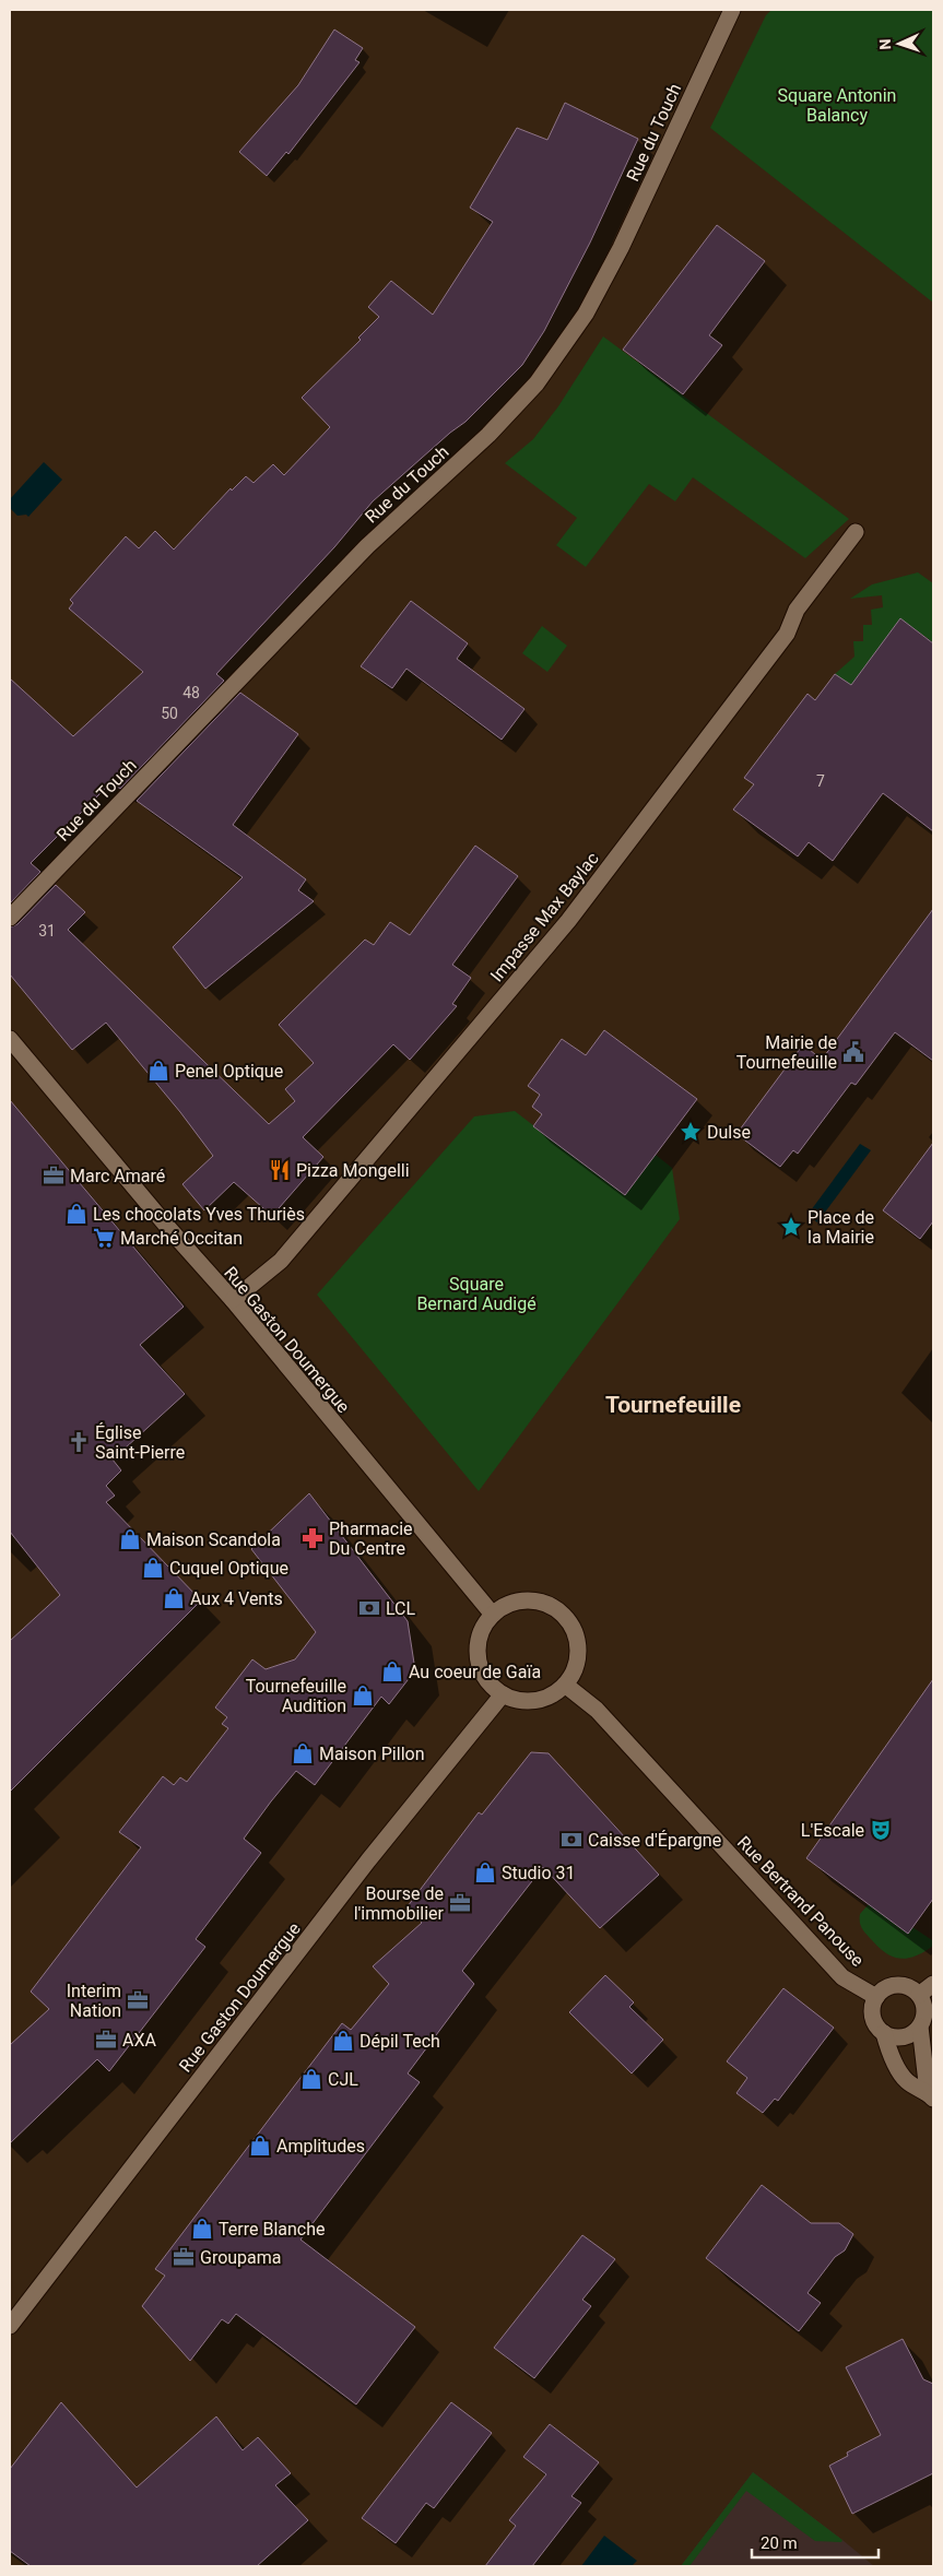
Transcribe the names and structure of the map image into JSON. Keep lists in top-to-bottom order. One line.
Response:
{"streets":{"street":["Rue du Touch","Impasse Max Baylac","Rue Gaston Doumergue","Rue Bertrand Panouse"]},"crossings":[["Impasse Max Baylac","Rue Gaston Doumergue"],["Rue Gaston Doumergue","Rue Bertrand Panouse"]],"districts":["Tournefeuille"],"parks":["Square Antonin Balancy","Square Bernard Audigé"],"places":{"public building":["Mairie de Tournefeuille"],"shop":["Penel Optique","Les chocolats Yves Thuriès","Maison Scandola","Cuquel Optique","Aux 4 Vents","Au coeur de Gaïa","Tournefeuille Audition","Maison Pillon","Studio 31","Dépil Tech","CJL","Amplitudes","Terre Blanche"],"place":["Dulse","Place de la Mairie"],"restaurant":["Pizza Mongelli"],"office":["Marc Amaré","Bourse de l'immobilier","Interim Nation","AXA","Groupama"],"supermarket":["Marché Occitan"],"church":["Église Saint-Pierre"],"pharmacy":["Pharmacie Du Centre"],"bank":["LCL","Caisse d'Épargne"],"theatre":["L'Escale"]},"house_numbers":["48","50","7","31"],"scale_bar":"20 m","north":"left"}
